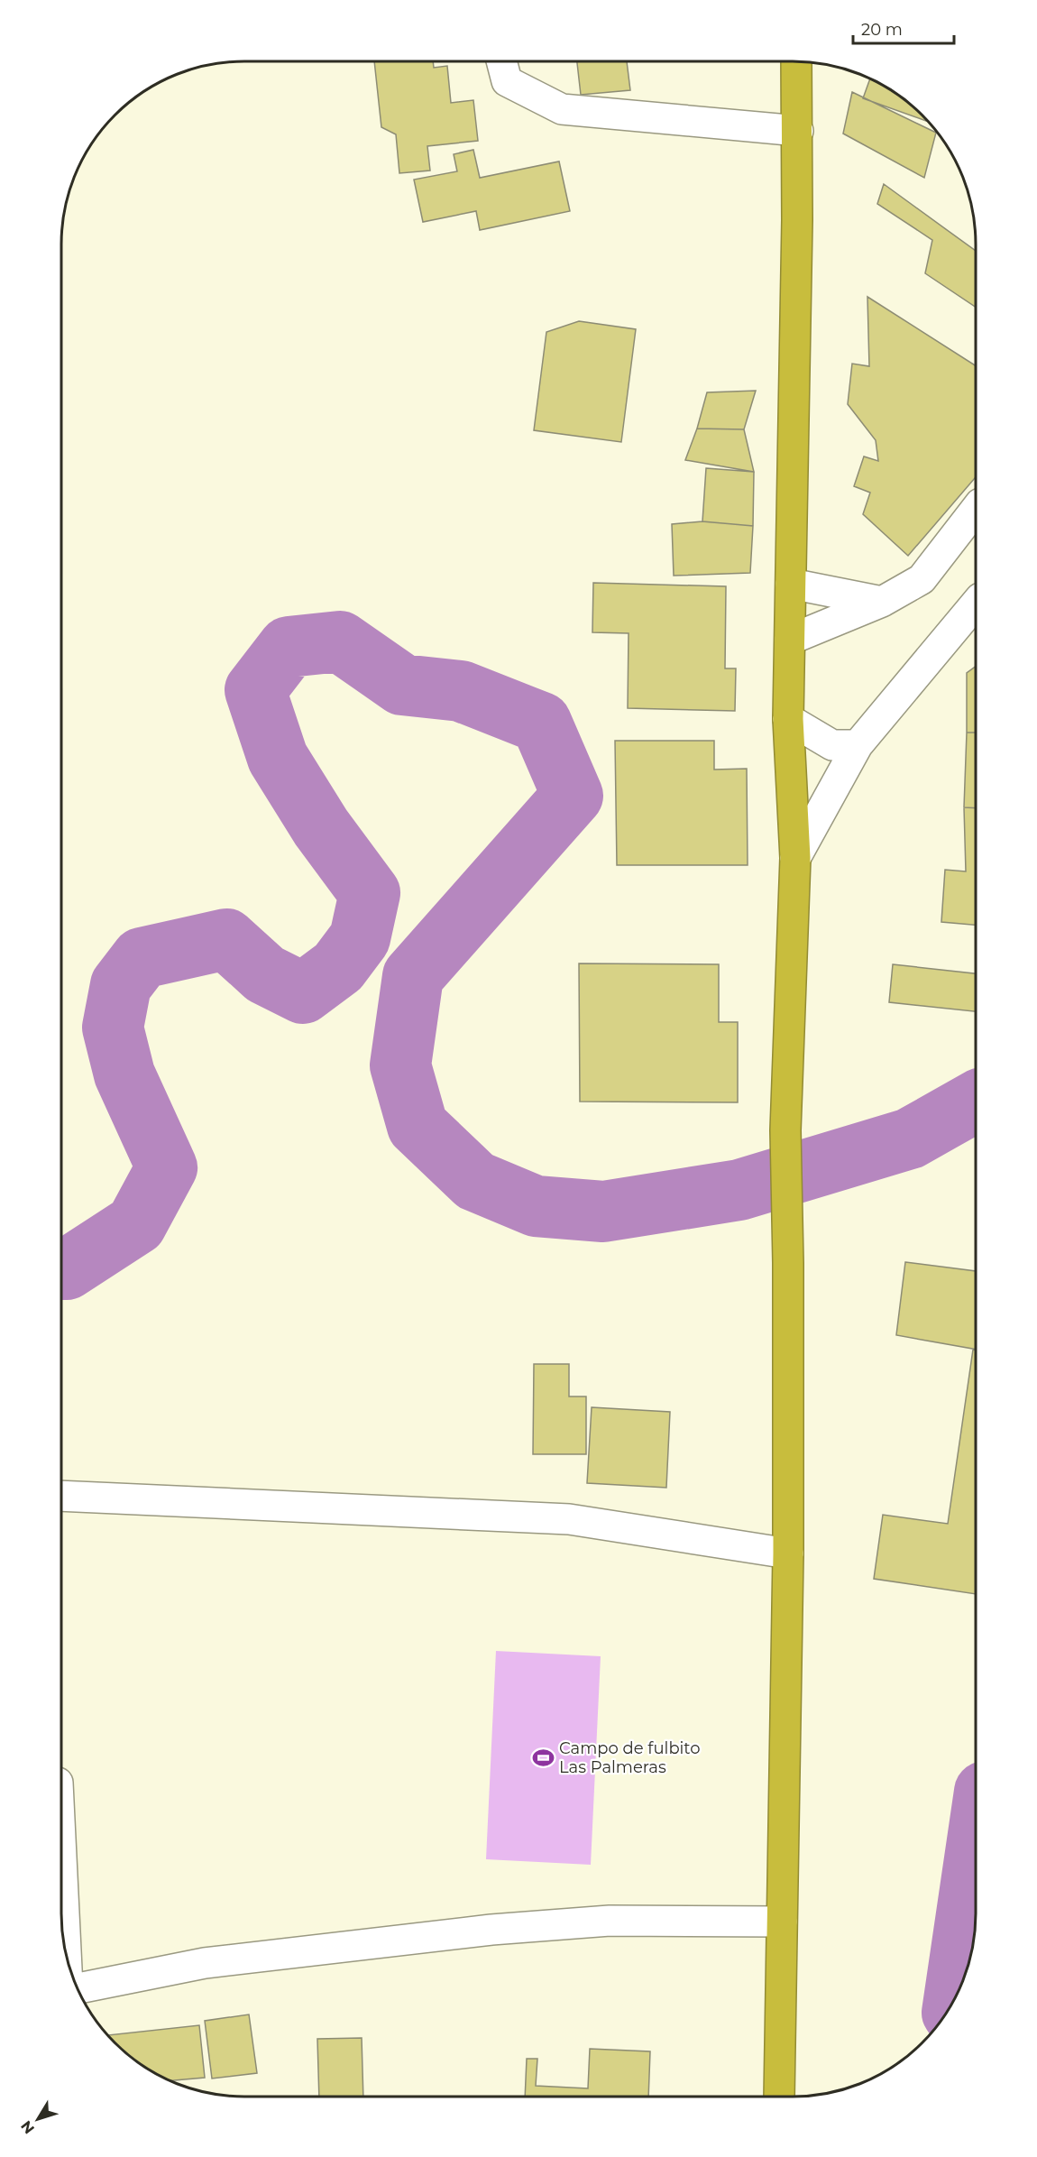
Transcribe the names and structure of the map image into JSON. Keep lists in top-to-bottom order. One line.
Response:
{"places":{"sports":["Campo de fulbito Las Palmeras"]},"scale_bar":"20 m","north":"bottom left"}
